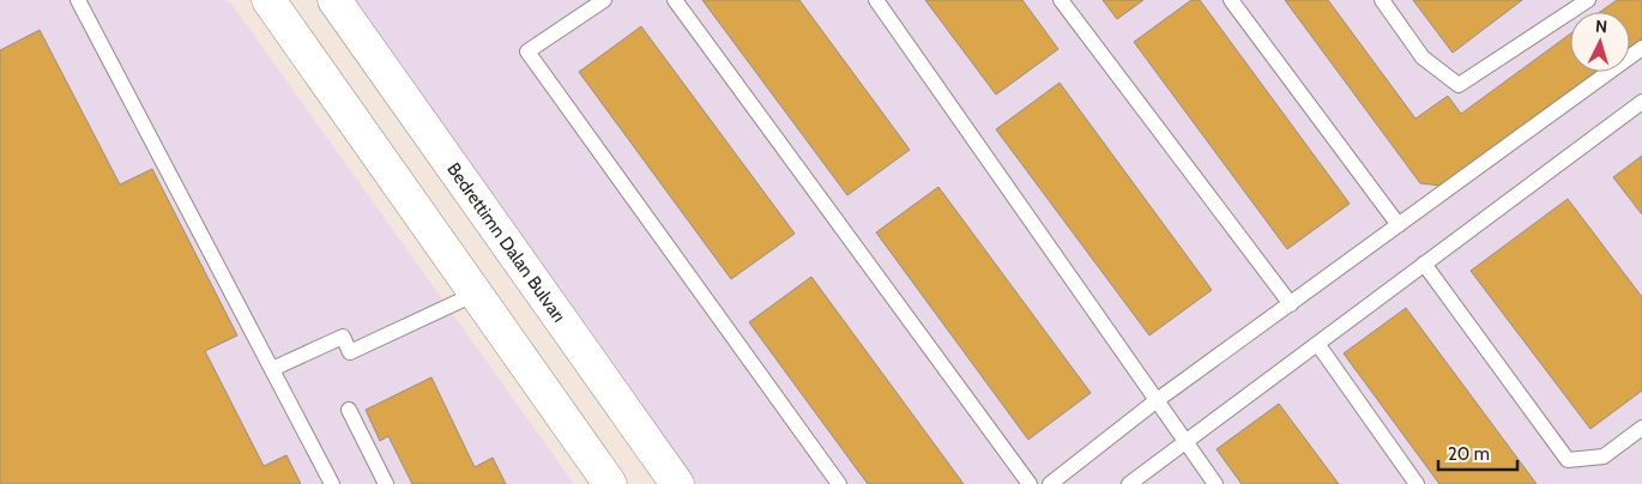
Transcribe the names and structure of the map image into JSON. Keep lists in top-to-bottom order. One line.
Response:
{"streets":{"main road":["Bedrettimn Dalan Bulvarı"]},"scale_bar":"20 m","north":"top"}
